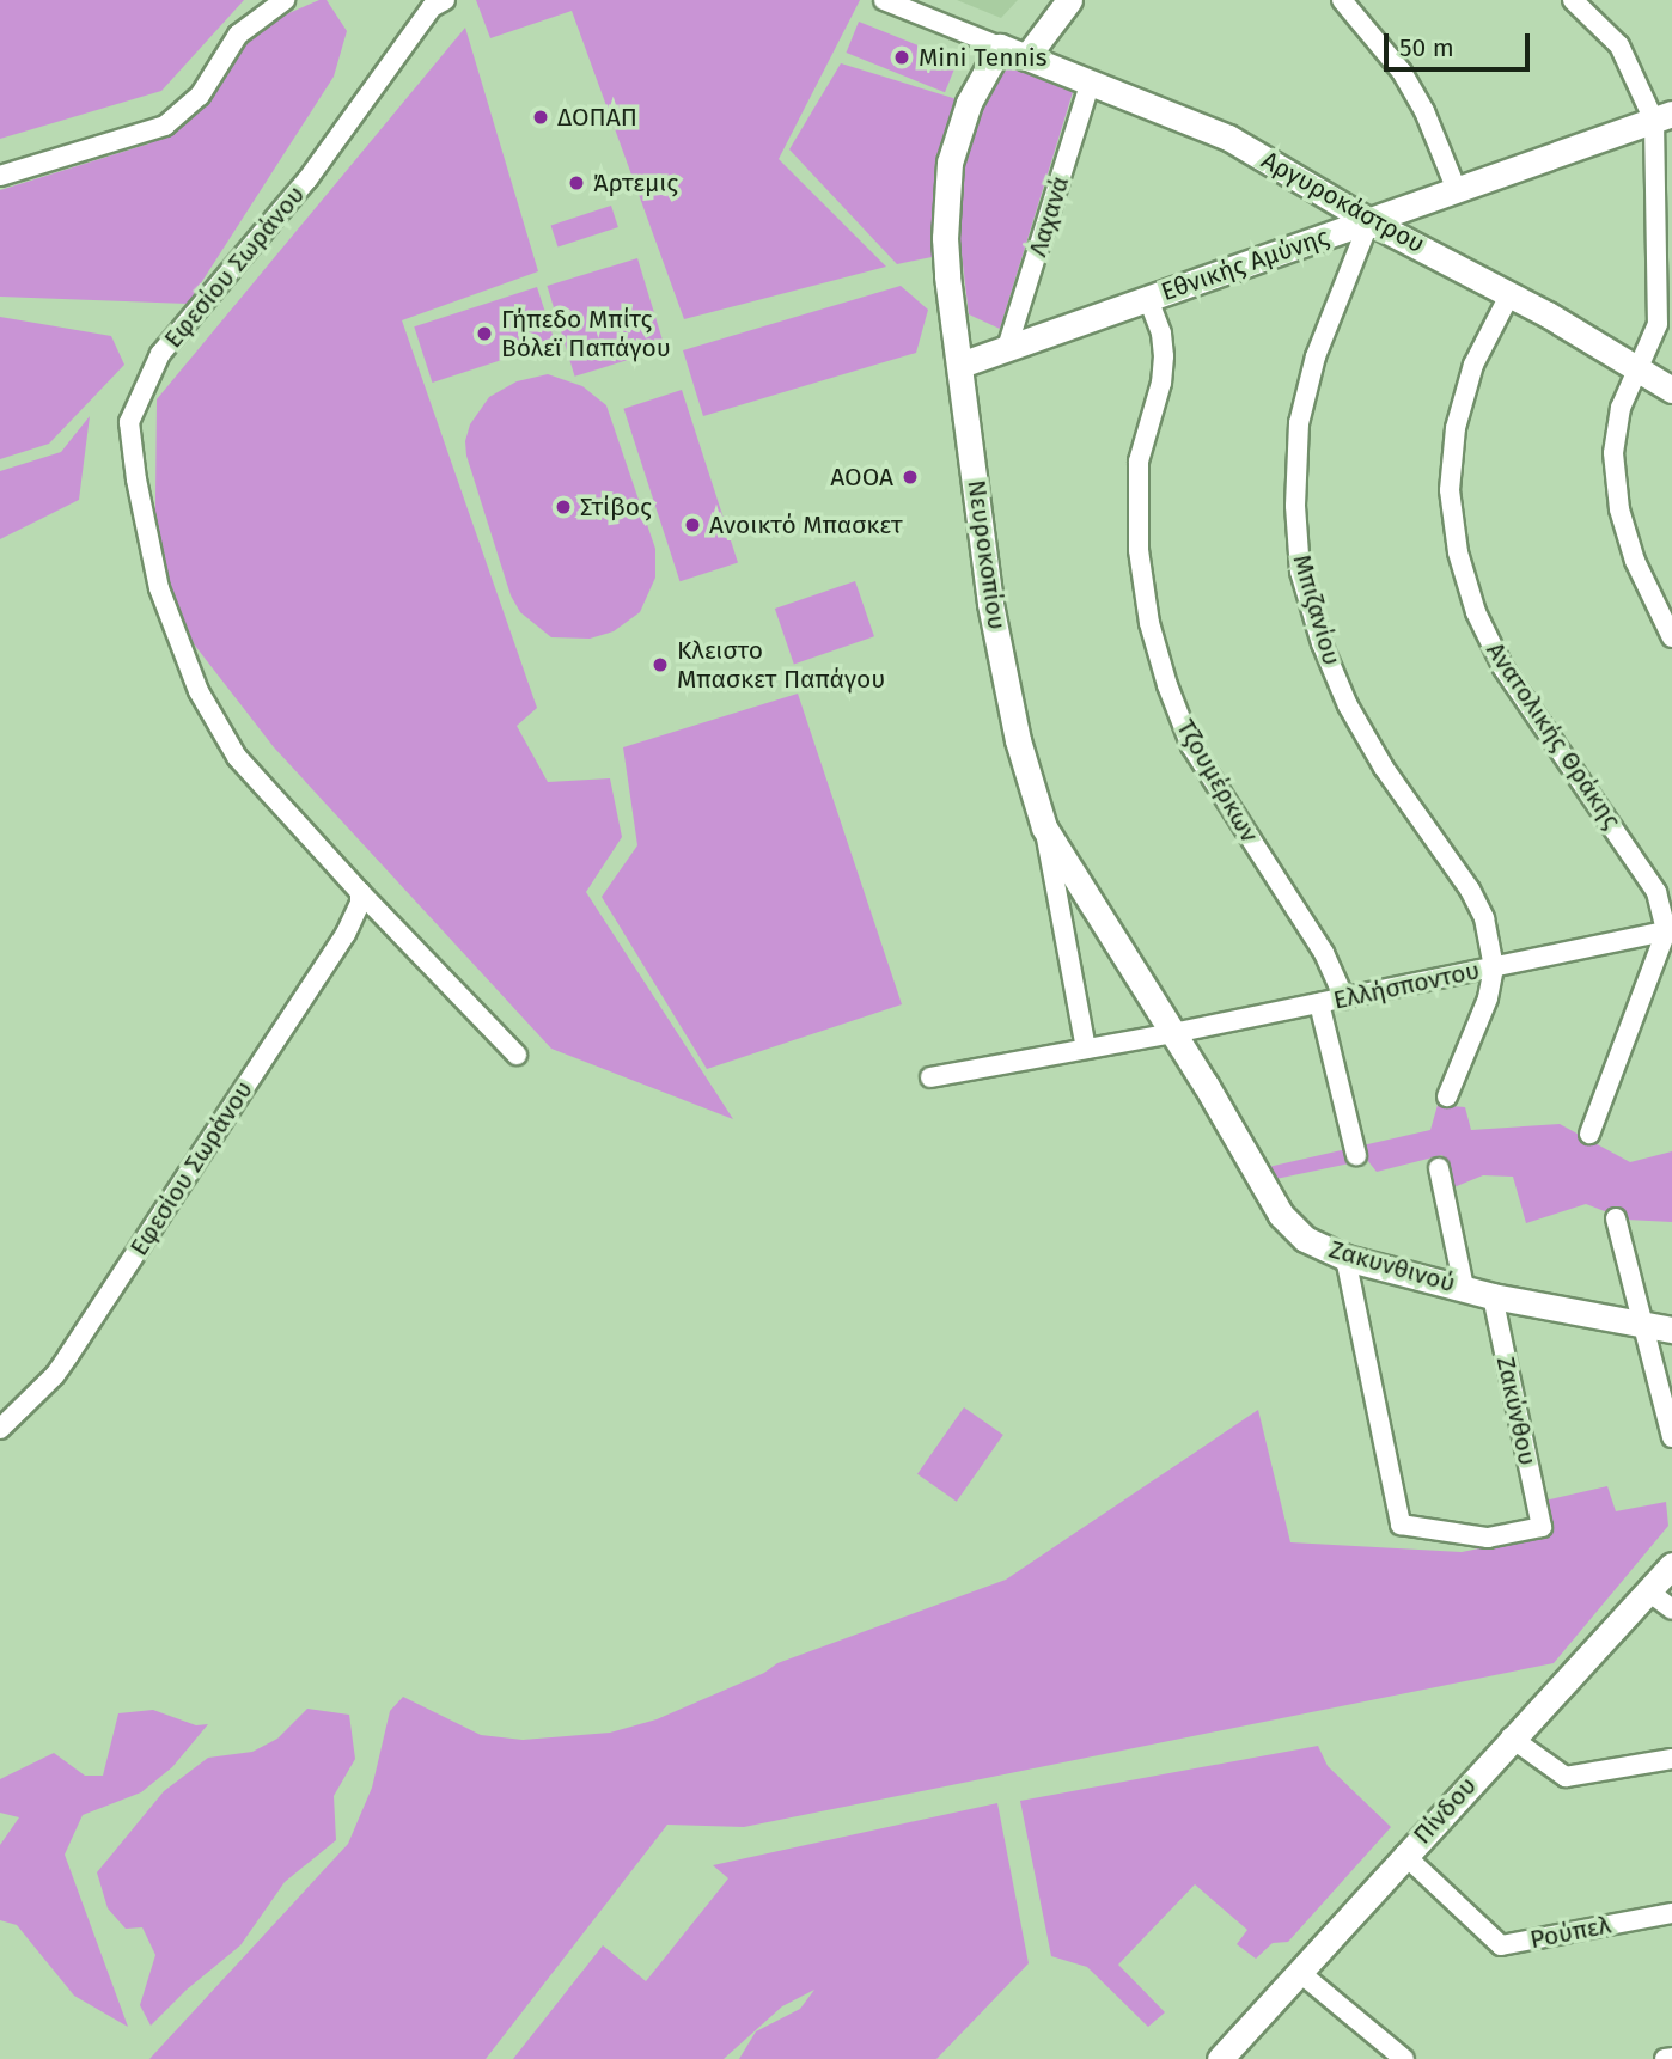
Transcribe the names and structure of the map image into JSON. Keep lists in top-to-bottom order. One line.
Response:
{"streets":{"street":["Αργυροκάστρου","Λαχανά","Εθνικής Αμύνης","Εφεσίου Σωράνου","Νευροκοπίου","Μπιζανίου","Ανατολικής Θράκης","Τζουμέρκων","Ελλήσποντου","Ζακυνθινού","Ζακύνθου","Πίνδου","Ρούπελ"]},"crossings":[["Αργυροκάστρου","Λαχανά"],["Αργυροκάστρου","Εθνικής Αμύνης"],["Αργυροκάστρου","Νευροκοπίου"],["Αργυροκάστρου","Μπιζανίου"],["Αργυροκάστρου","Ανατολικής Θράκης"],["Λαχανά","Εθνικής Αμύνης"],["Εθνικής Αμύνης","Νευροκοπίου"],["Εθνικής Αμύνης","Μπιζανίου"],["Εθνικής Αμύνης","Τζουμέρκων"],["Νευροκοπίου","Ελλήσποντου"],["Νευροκοπίου","Ζακυνθινού"],["Μπιζανίου","Ελλήσποντου"],["Ανατολικής Θράκης","Ελλήσποντου"],["Τζουμέρκων","Ελλήσποντου"],["Ελλήσποντου","Ζακυνθινού"],["Ζακυνθινού","Ζακύνθου"],["Πίνδου","Ρούπελ"]],"places":["Mini Tennis","ΔΟΠΑΠ","Άρτεμις","Γήπεδο Μπίτς Βόλεϊ Παπάγου","ΑΟΟΑ","Στίβος","Ανοικτό Μπασκετ","Κλειστο Μπασκετ Παπάγου"],"scale_bar":"50 m"}
